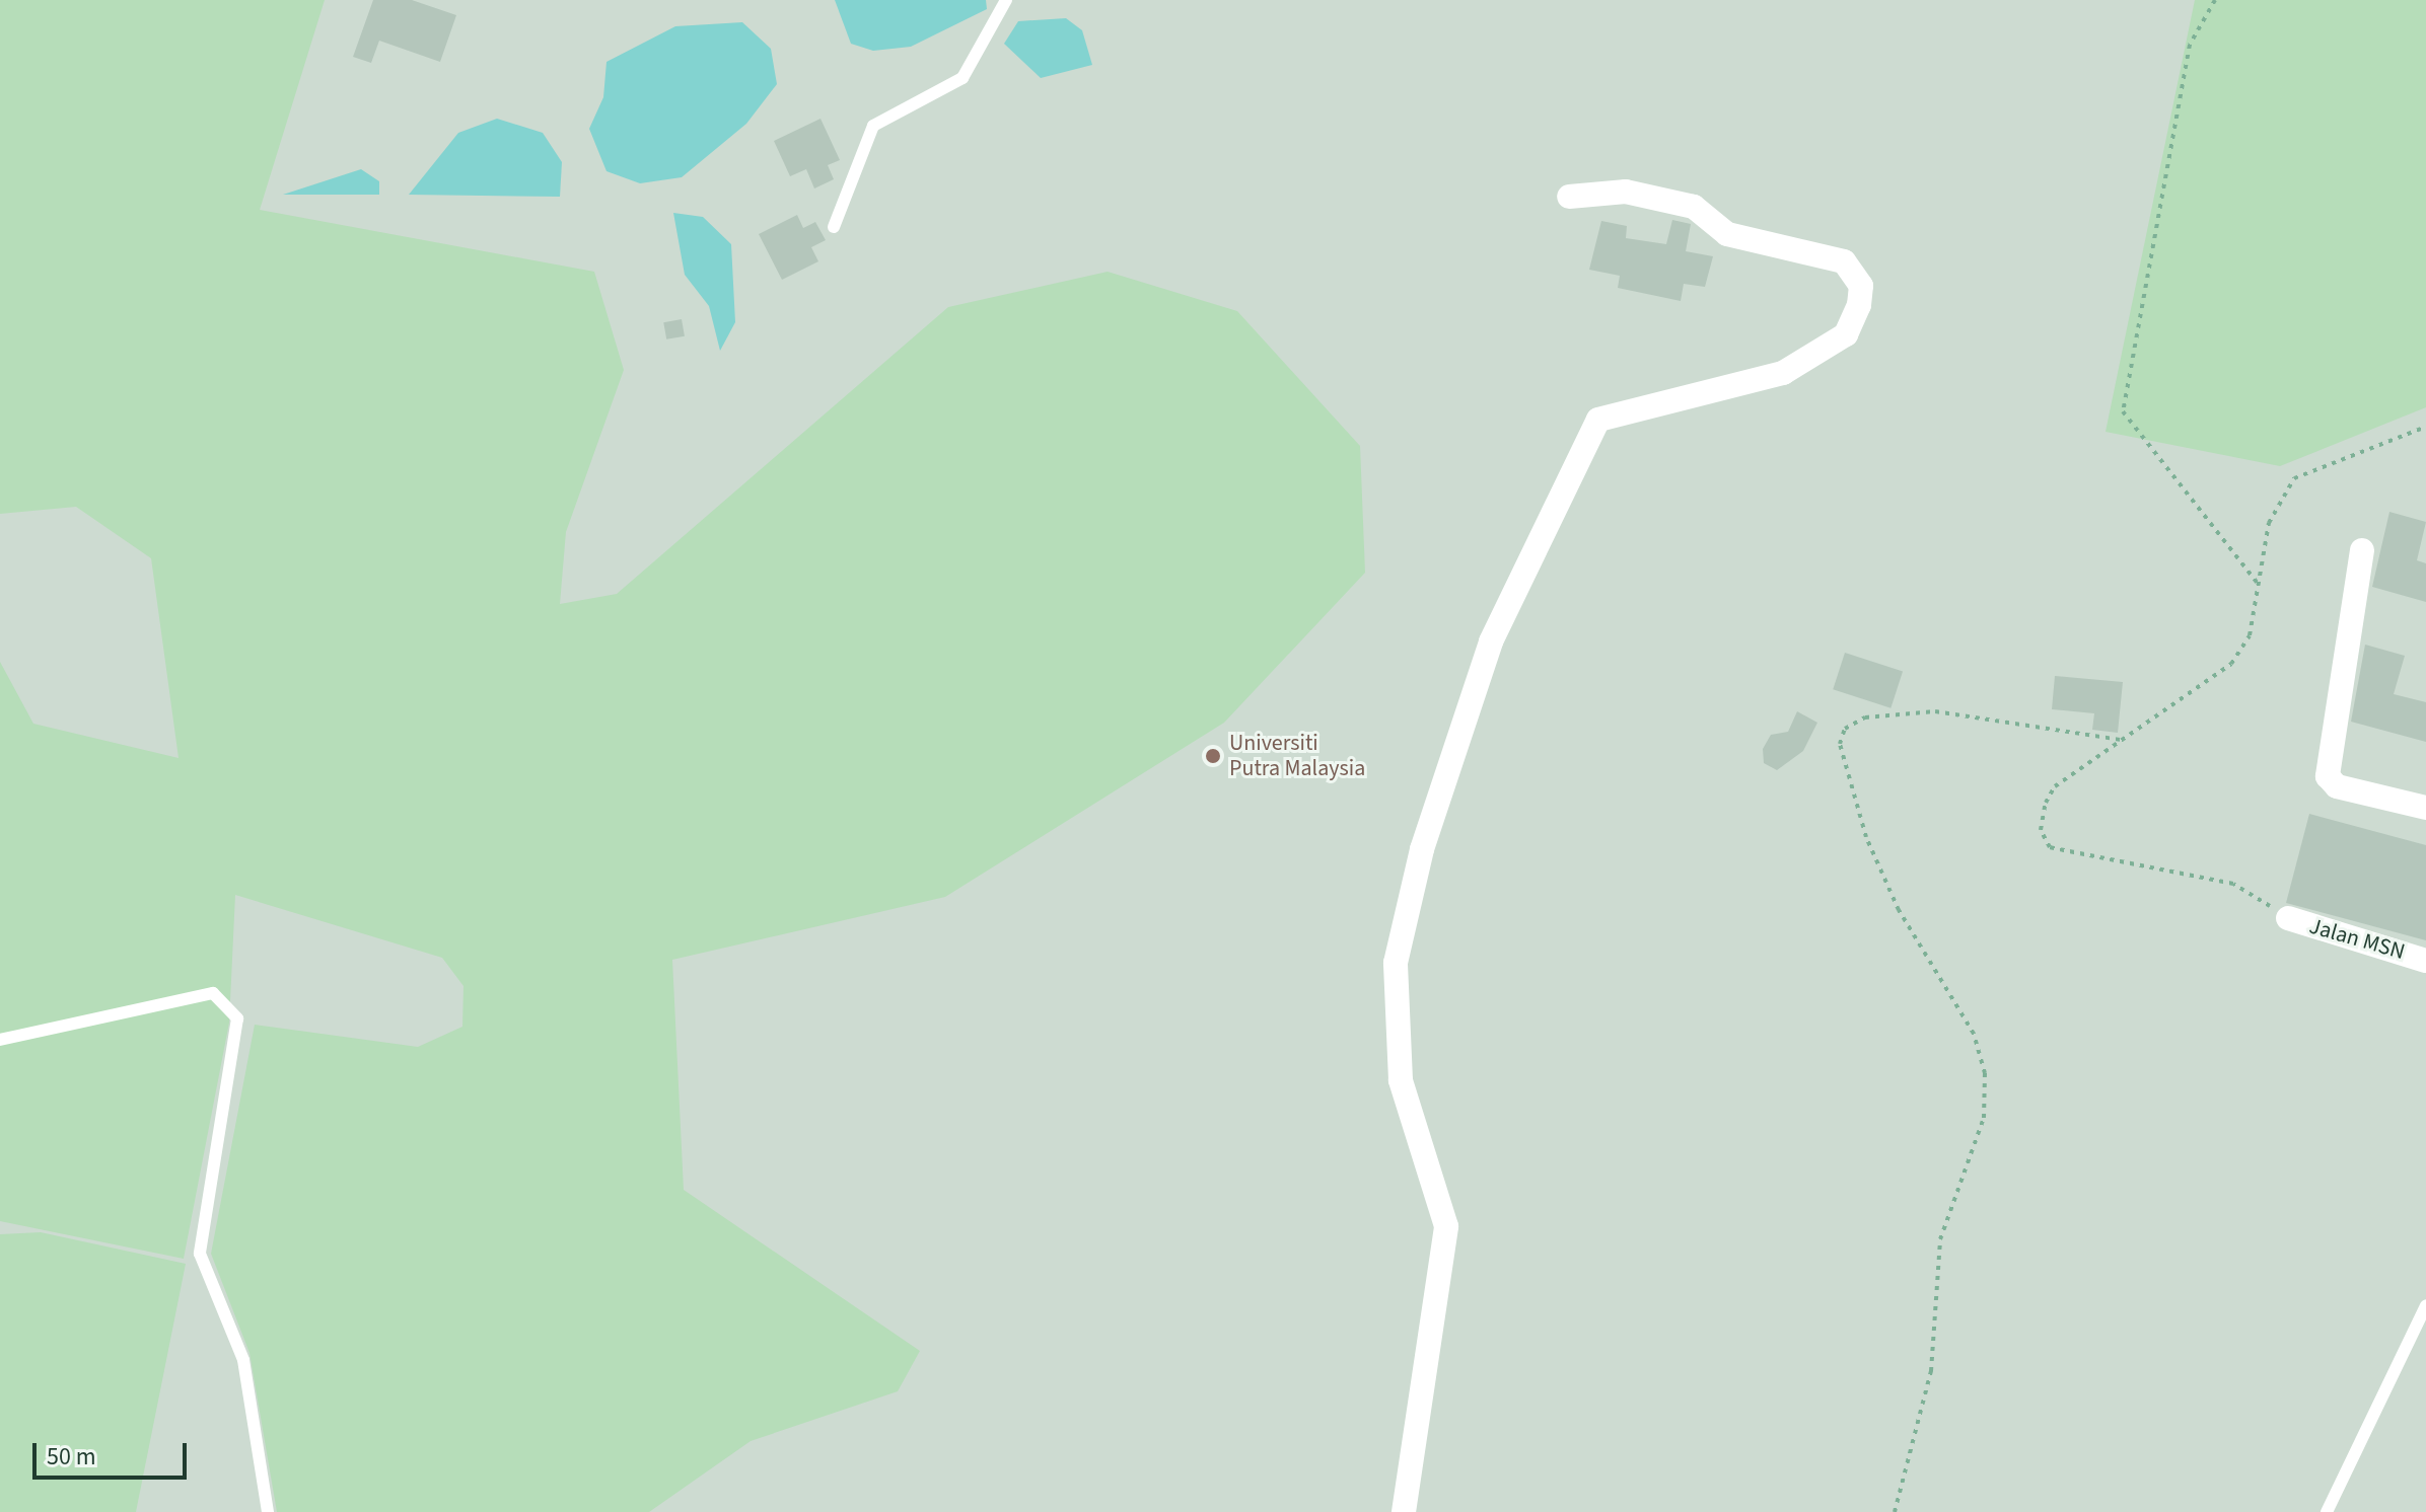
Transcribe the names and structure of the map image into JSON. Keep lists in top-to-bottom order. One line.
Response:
{"streets":{"street":["Jalan MSN"]},"places":["Universiti Putra Malaysia"],"scale_bar":"50 m"}
